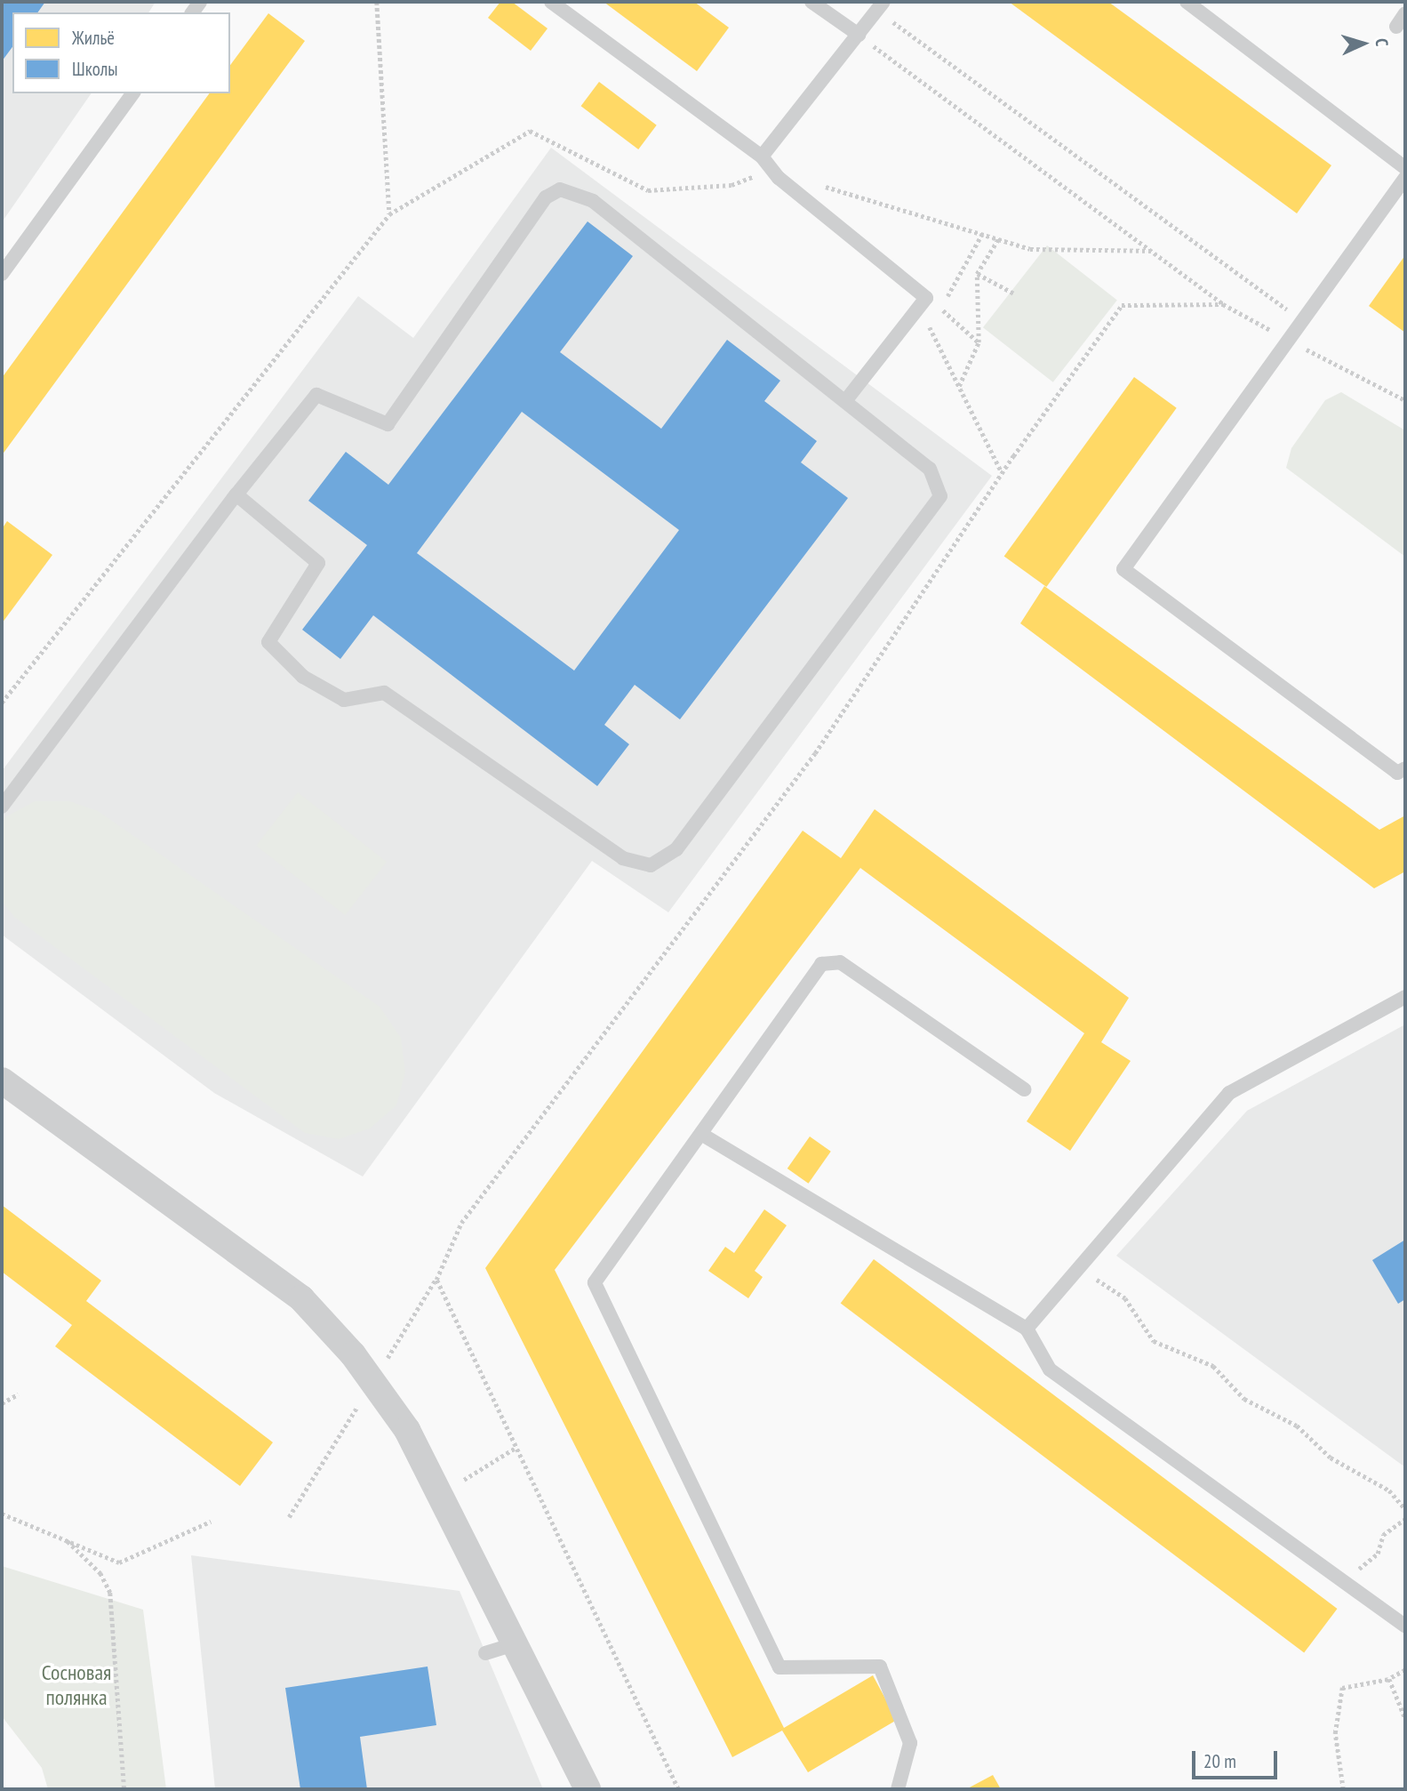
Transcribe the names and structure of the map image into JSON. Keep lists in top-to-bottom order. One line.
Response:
{"parks":["Сосновая полянка"],"legend":["Жильё","Школы"],"scale_bar":"20 m","north":"right"}
